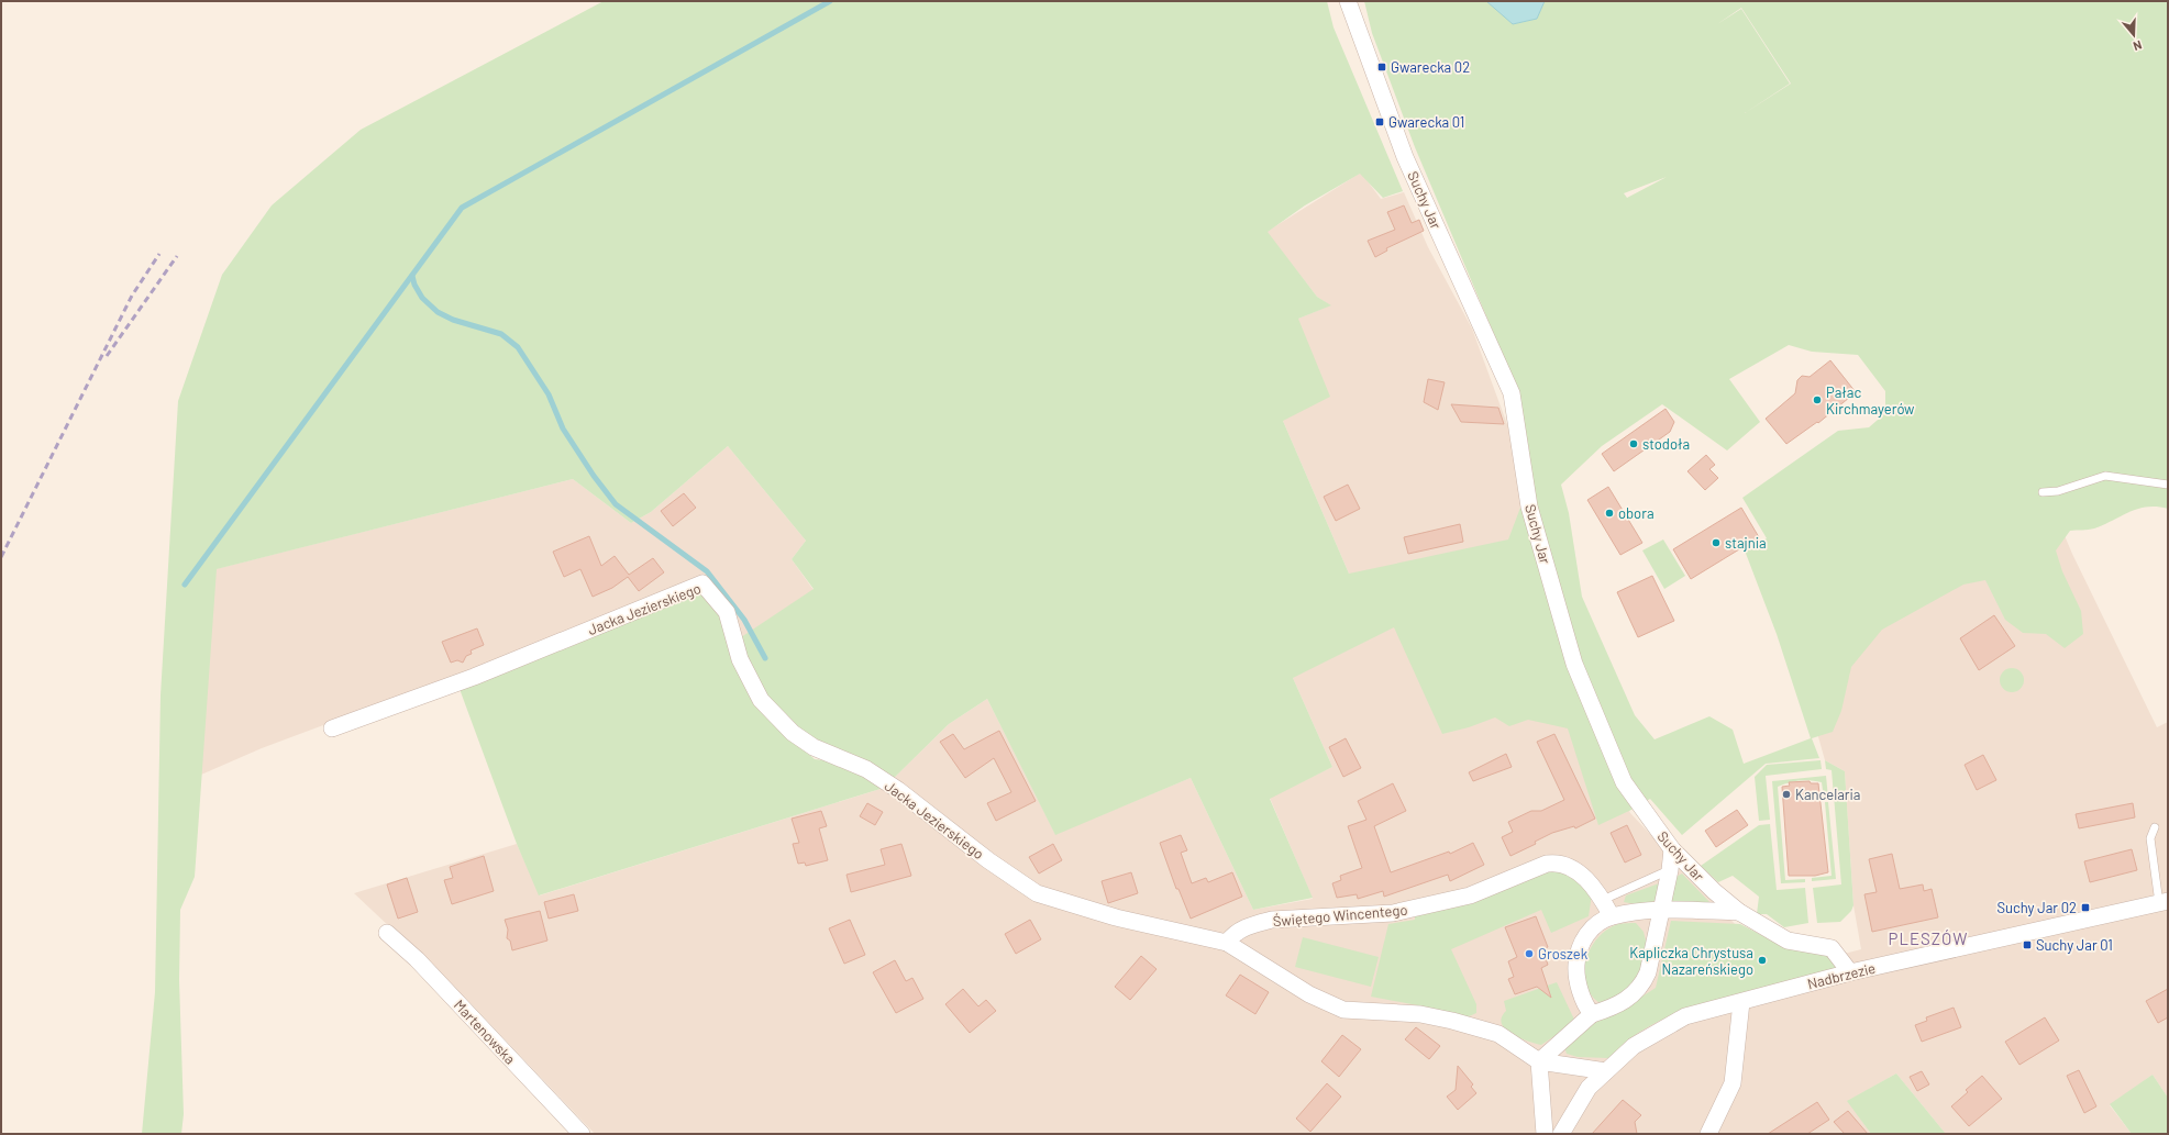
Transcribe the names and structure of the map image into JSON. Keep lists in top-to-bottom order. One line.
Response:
{"streets":{"street":["Suchy Jar","Jacka Jezierskiego","Świętego Wincentego","Nadbrzezie","Martenowska"]},"crossings":[["Suchy Jar","Nadbrzezie"],["Jacka Jezierskiego","Świętego Wincentego"]],"districts":["PLESZÓW"],"places":{"transit":["Gwarecka 02","Gwarecka 01","Suchy Jar 02","Suchy Jar 01"],"other":["Pałac Kirchmayerów","stodoła","obora","stajnia","Kancelaria","Groszek","Kapliczka Chrystusa Nazareńskiego"]},"north":"bottom"}
